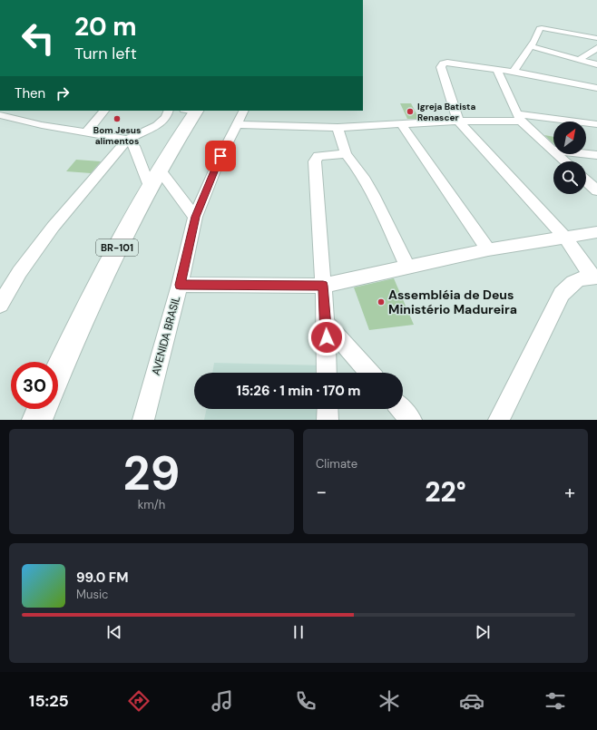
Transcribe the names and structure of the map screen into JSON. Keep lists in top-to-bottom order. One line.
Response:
{"streets":{"highway":["BR-101"],"street":["AVENIDA BRASIL"]},"places":["Igreja Batista Renascer","Bom Jesus alimentos","Assembléia de Deus Ministério Madureira"],"north":"top right","page":{"turn":["20 m","Turn left"],"then":"Then","limit":"30","trip":"15:26 · 1 min · 170 m","tile":[["29","km/h"],"Climate"],"heat":["−","22°","+"],"song":["99.0 FM","Music"],"tabs":"15:25"}}
